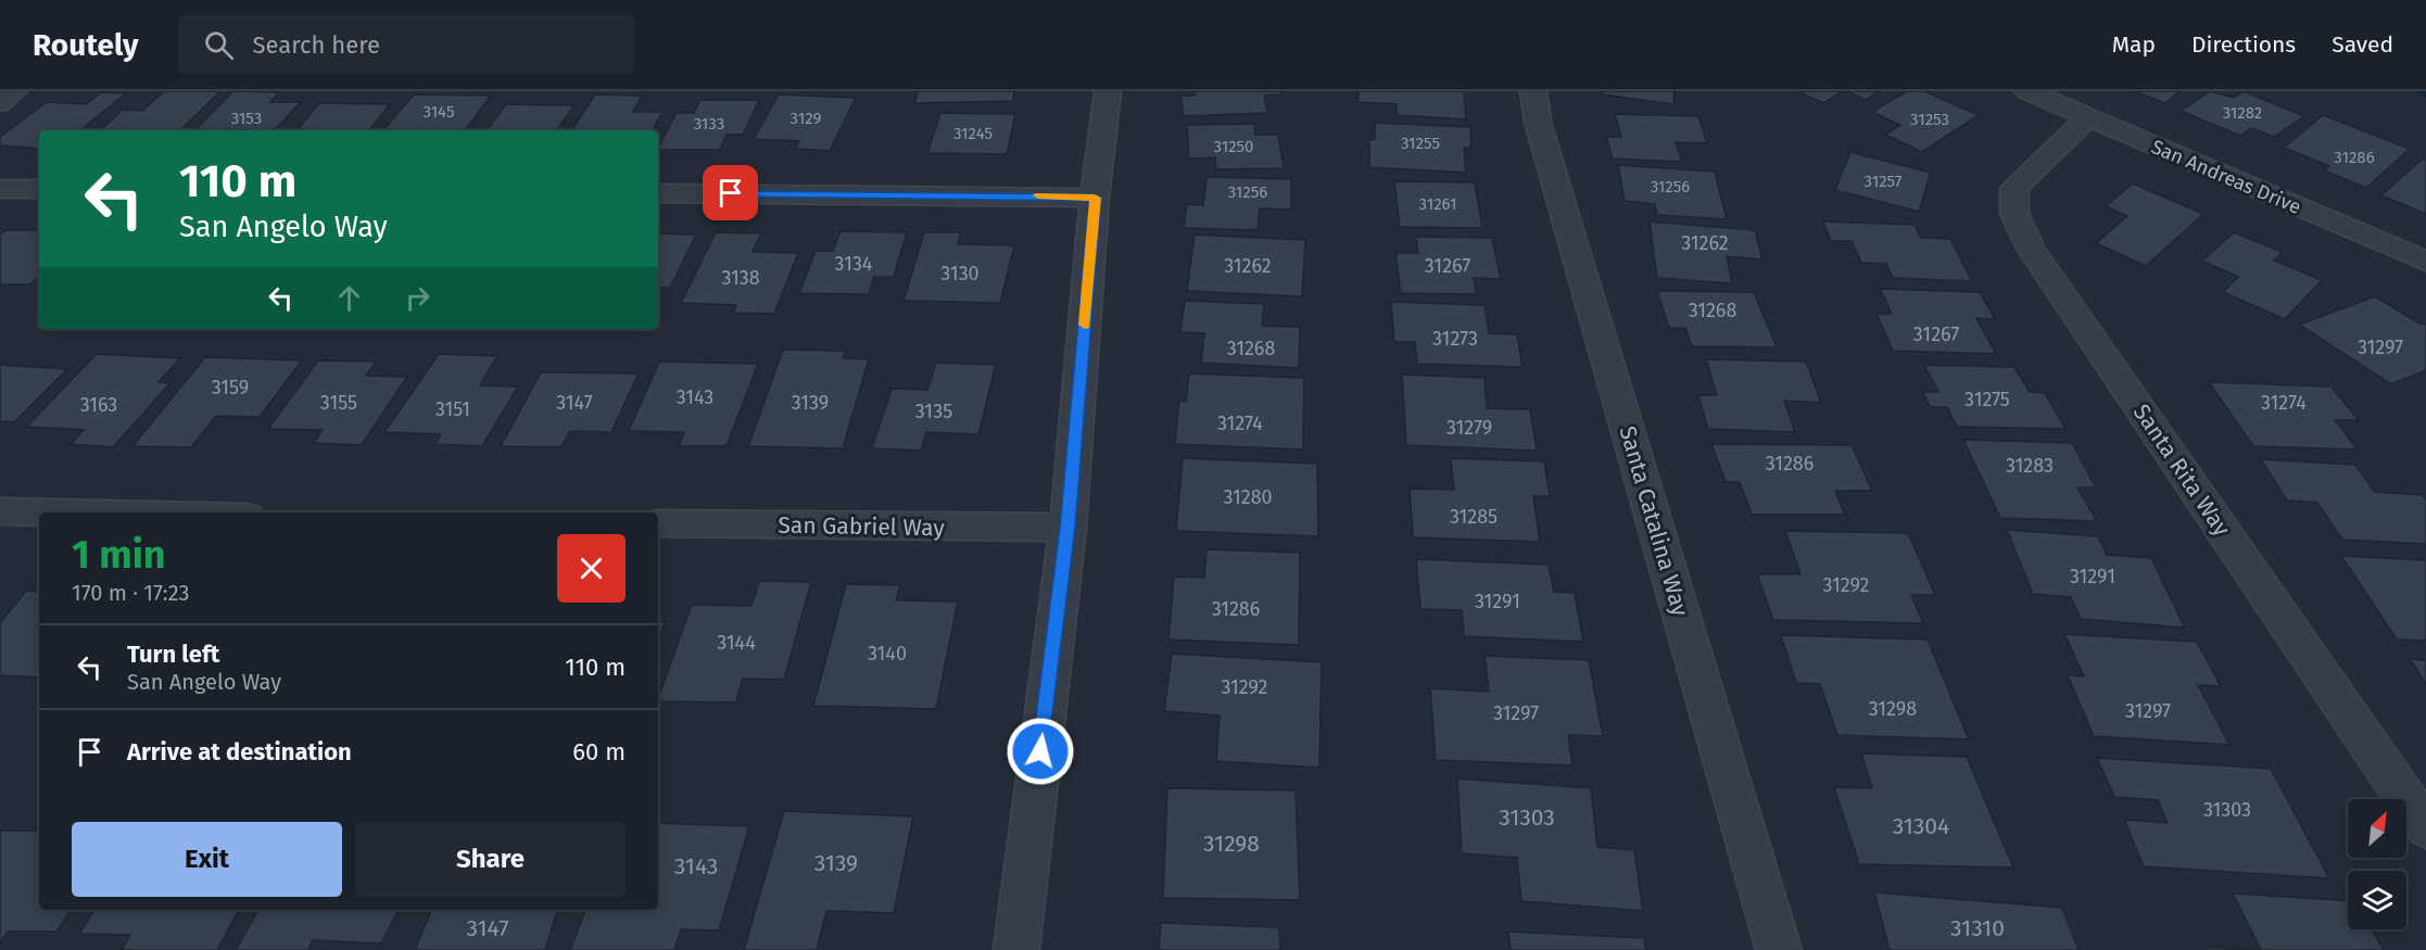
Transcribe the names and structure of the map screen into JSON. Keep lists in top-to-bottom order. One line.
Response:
{"streets":{"street":["San Andreas Drive","Santa Rita Way","Santa Catalina Way","San Gabriel Way"]},"crossings":[["San Andreas Drive","Santa Rita Way"]],"house_numbers":["3145","31282","3153","3129","31253","3133","31245","31255","31250","31286","31257","31256","31256","31261","31262","3134","31262","31267","3130","3138","31268","31267","31273","31297","31268","3159","3143","31275","3155","3147","3139","31274","3163","3151","3135","31274","31279","31286","31283","31280","31285","31291","31292","31291","31286","3144","3140","31292","31298","31297","31297","31303","31303","31304","31298","3139","3143","3147","31310"],"north":"top right","page":{"header":"Routely","search":"Search here","nav":["Map","Directions","Saved"],"turn":["110 m","San Angelo Way"],"heading":["1 min","170 m · 17:23"],"list":[{"name":"Turn left","note":"San Angelo Way","value":"110 m"},{"name":"Arrive at destination","value":"60 m"}],"buttons":["Exit","Share"]}}
